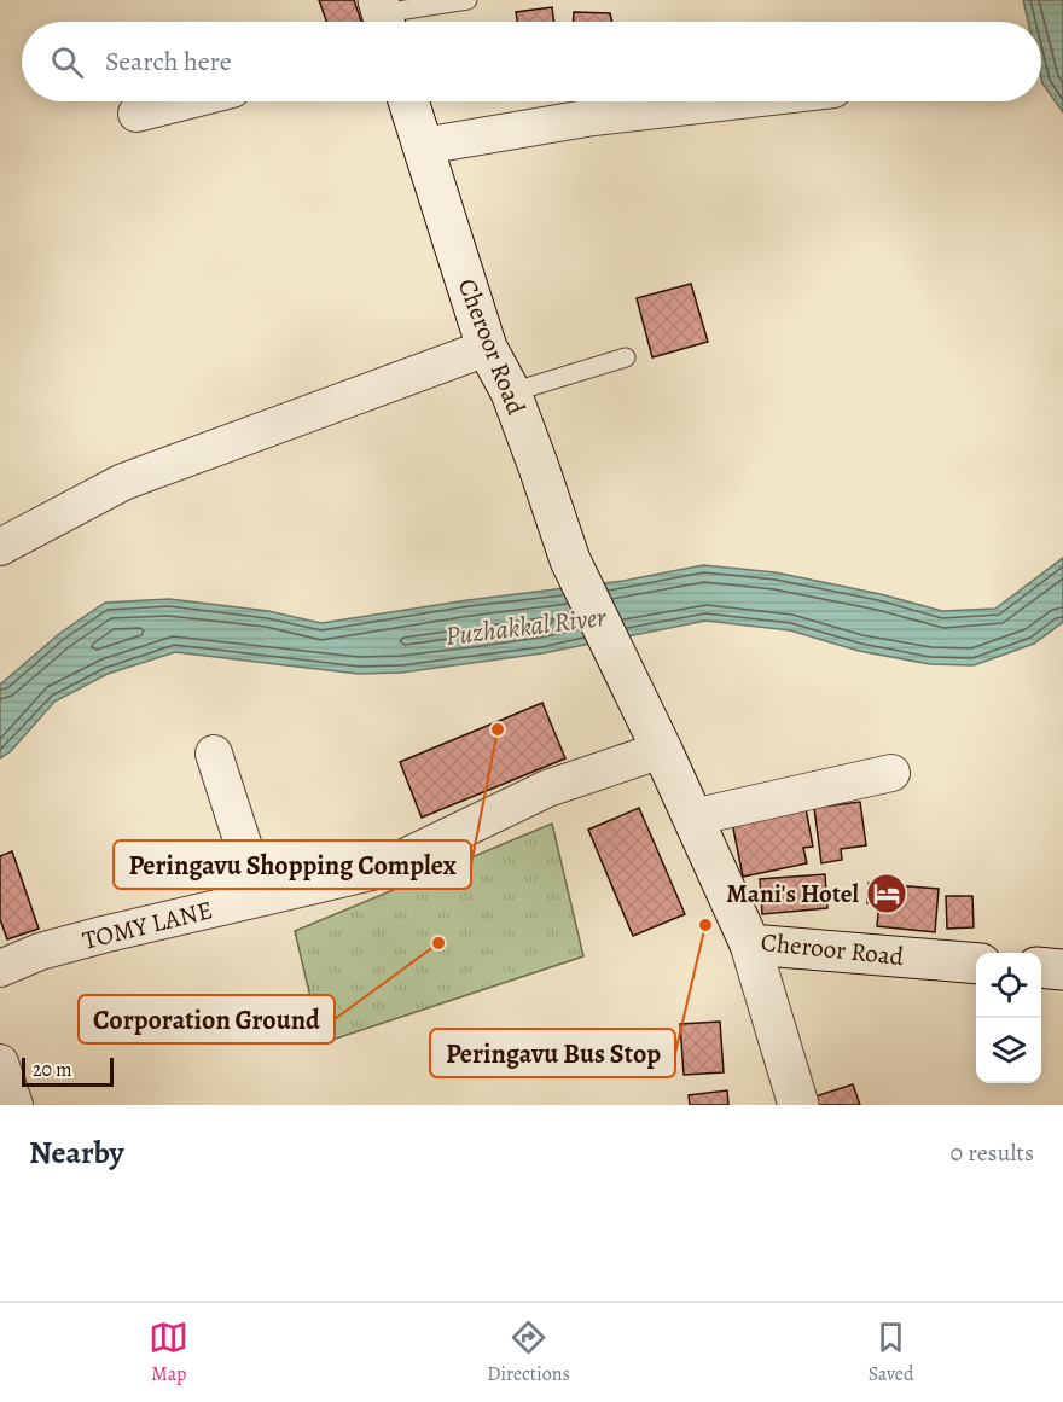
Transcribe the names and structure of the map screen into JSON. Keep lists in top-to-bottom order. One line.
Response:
{"streets":{"main road":["Cheroor Road"],"street":["TOMY LANE"]},"crossings":[["Cheroor Road","TOMY LANE"]],"water":["Puzhakkal River"],"places":{"other":["Peringavu Shopping Complex","Peringavu Bus Stop","Corporation Ground"],"hotel":["Mani's Hotel"]},"scale_bar":"20 m","page":{"search":"Search here","scale":"20 m","heading":["Nearby","0 results"],"nav":["Map","Directions","Saved"]}}
